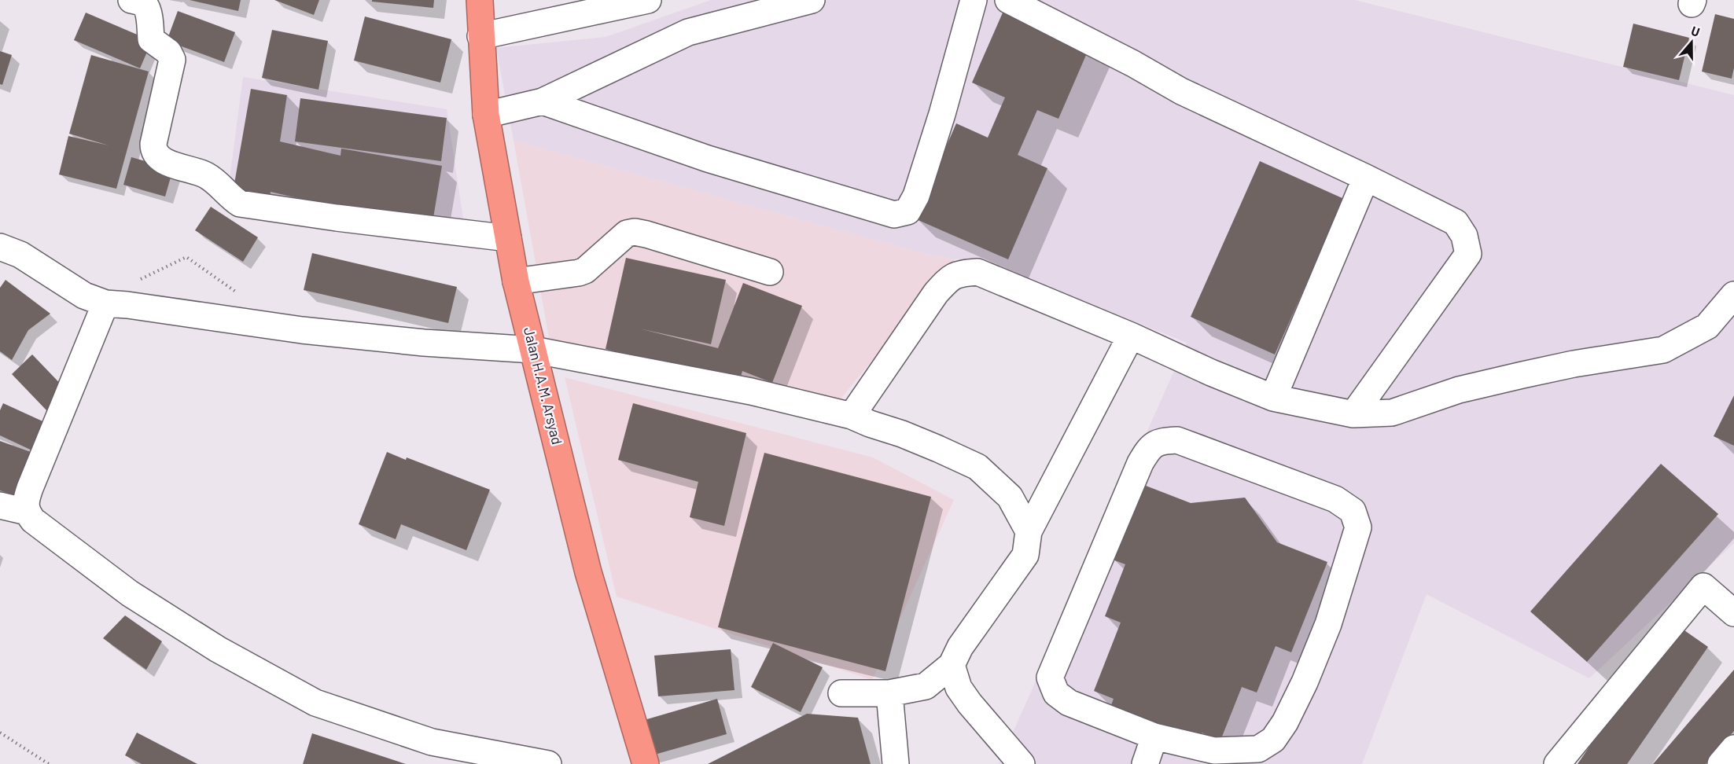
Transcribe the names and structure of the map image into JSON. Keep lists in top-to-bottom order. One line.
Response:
{"streets":{"highway":["Jalan H.A.M. Arsyad"]},"north":"top"}
